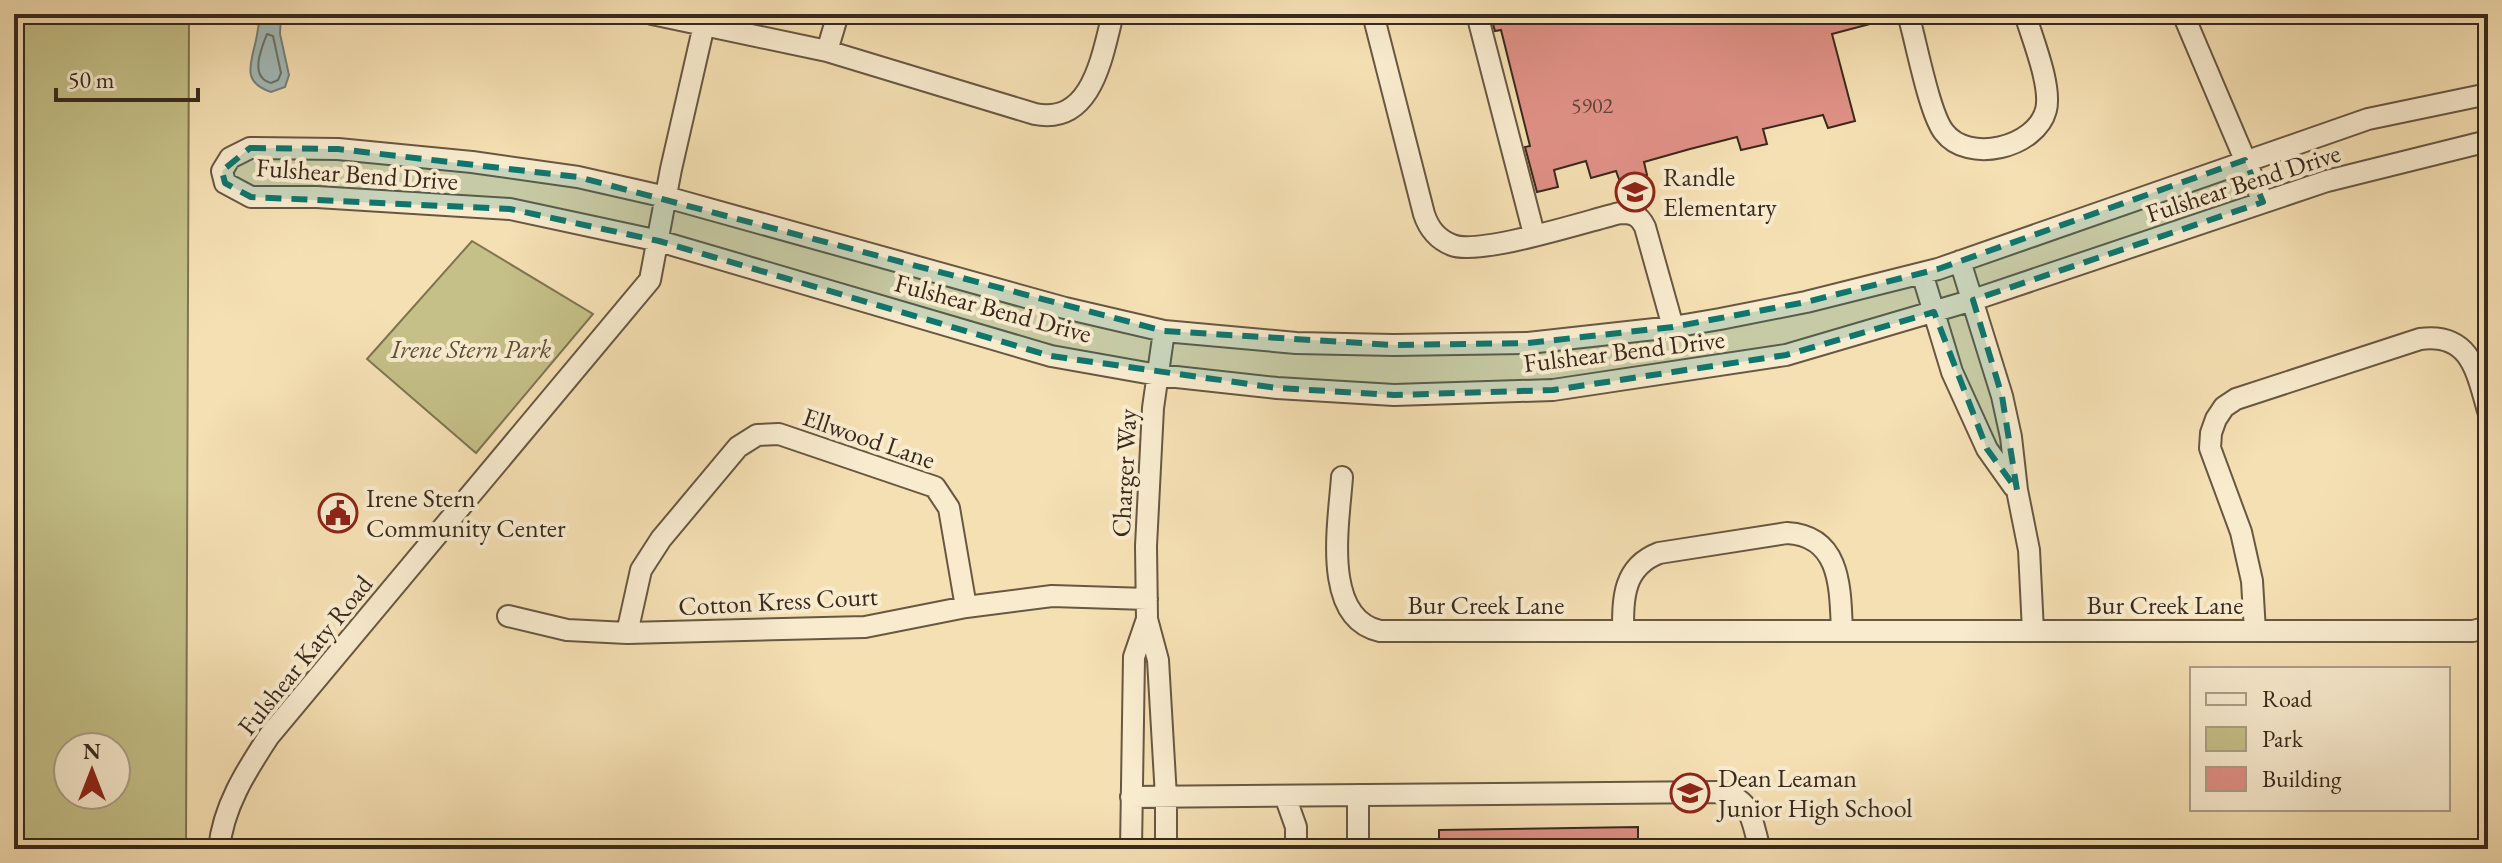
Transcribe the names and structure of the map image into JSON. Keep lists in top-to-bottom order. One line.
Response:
{"streets":{"street":["Fulshear Bend Drive","Ellwood Lane","Charger Way","Cotton Kress Court","Bur Creek Lane","Fulshear Katy Road"]},"crossings":[["Fulshear Bend Drive","Charger Way"],["Fulshear Bend Drive","Fulshear Katy Road"],["Ellwood Lane","Cotton Kress Court"],["Charger Way","Cotton Kress Court"]],"parks":["Irene Stern Park"],"places":{"school or university":["Randle Elementary","Dean Leaman Junior High School"],"public building":["Irene Stern Community Center"]},"house_numbers":["5902"],"legend":["Road","Park","Building"],"scale_bar":"50 m","north":"top"}
